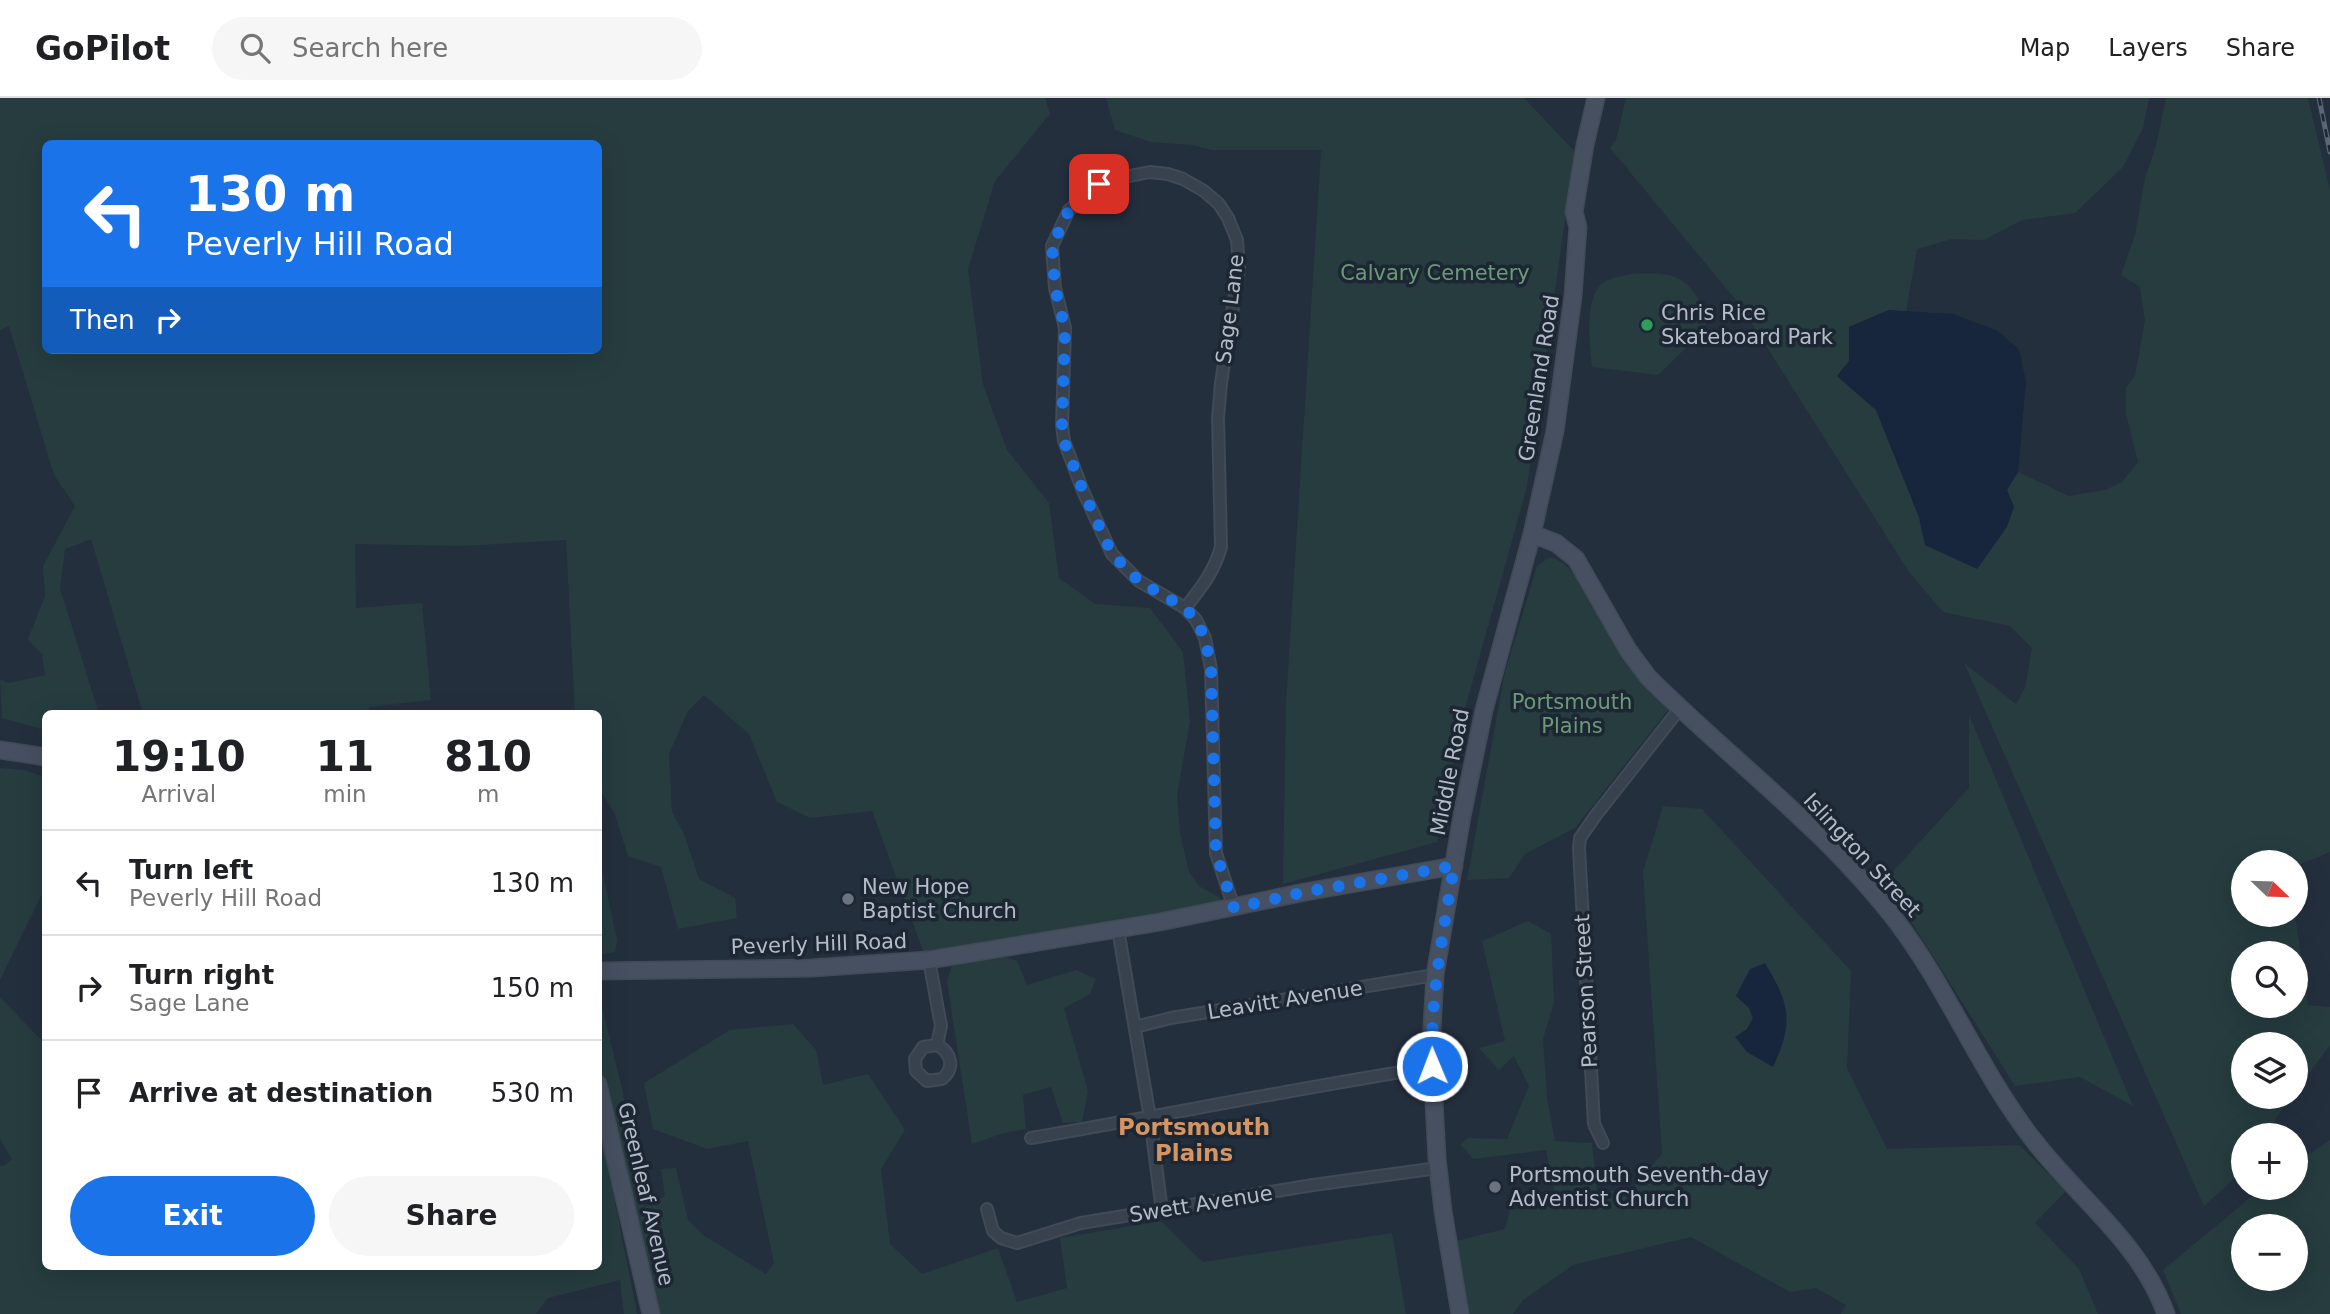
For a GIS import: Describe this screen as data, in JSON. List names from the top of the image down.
{
  "streets": {
    "street": [
      "Sage Lane",
      "Greenland Road",
      "Middle Road",
      "Islington Street",
      "Peverly Hill Road",
      "Pearson Street",
      "Leavitt Avenue",
      "Greenleaf Avenue",
      "Swett Avenue"
    ]
  },
  "crossings": [
    ["Sage Lane", "Peverly Hill Road"],
    ["Greenland Road", "Middle Road"],
    ["Greenland Road", "Islington Street"],
    ["Middle Road", "Islington Street"],
    ["Middle Road", "Peverly Hill Road"],
    ["Middle Road", "Leavitt Avenue"],
    ["Middle Road", "Swett Avenue"],
    ["Islington Street", "Pearson Street"]
  ],
  "districts": ["Portsmouth Plains"],
  "parks": ["Calvary Cemetery", "Portsmouth Plains"],
  "places": ["Chris Rice Skateboard Park", "New Hope Baptist Church", "Portsmouth Seventh-day Adventist Church"],
  "north": "bottom right",
  "page": {
    "header": "GoPilot",
    "search": "Search here",
    "nav": ["Map", "Layers", "Share"],
    "turn": ["130 m", "Peverly Hill Road"],
    "then": "Then",
    "eta": [
      "19:10",
      "Arrival",
      "11",
      "min",
      "810",
      "m"
    ],
    "list": [
      {
        "name": "Turn left",
        "note": "Peverly Hill Road",
        "value": "130 m"
      },
      {
        "name": "Turn right",
        "note": "Sage Lane",
        "value": "150 m"
      },
      {
        "name": "Arrive at destination",
        "value": "530 m"
      }
    ],
    "map_buttons": ["+", "−"],
    "buttons": ["Exit", "Share"]
  }
}
